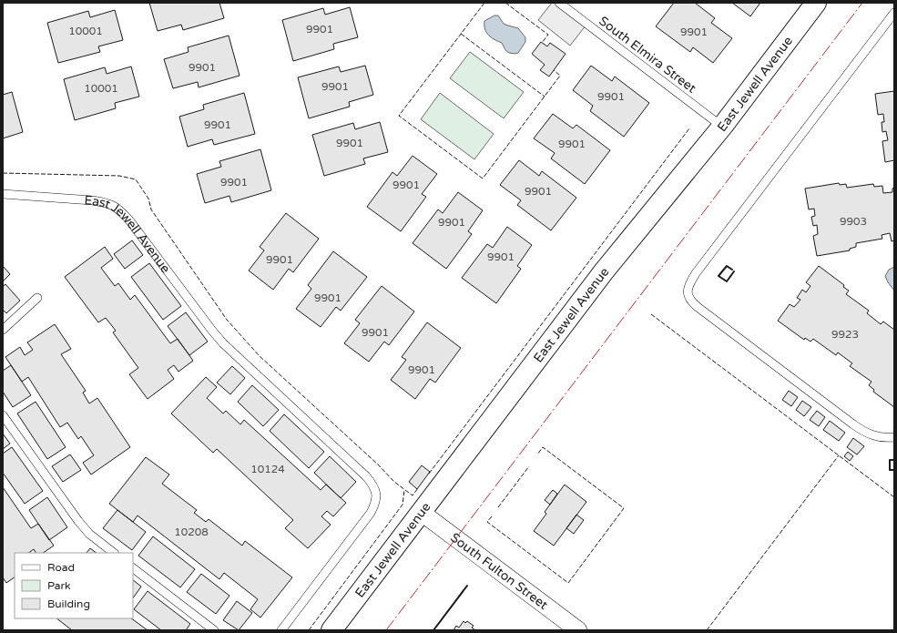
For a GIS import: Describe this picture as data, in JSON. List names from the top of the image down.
{
  "streets": {
    "street": ["East Jewell Avenue", "South Fulton Street"],
    "lane": ["South Elmira Street"]
  },
  "crossings": [
    ["South Elmira Street", "East Jewell Avenue"],
    ["East Jewell Avenue", "South Fulton Street"]
  ],
  "house_numbers": [
    "9901",
    "10001",
    "9901",
    "9901",
    "9901",
    "10001",
    "9901",
    "9901",
    "9901",
    "9901",
    "9901",
    "9901",
    "9901",
    "9903",
    "9901",
    "9901",
    "9901",
    "9901",
    "9901",
    "9923",
    "9901",
    "10124",
    "10208"
  ],
  "legend": ["Road", "Park", "Building"]
}
